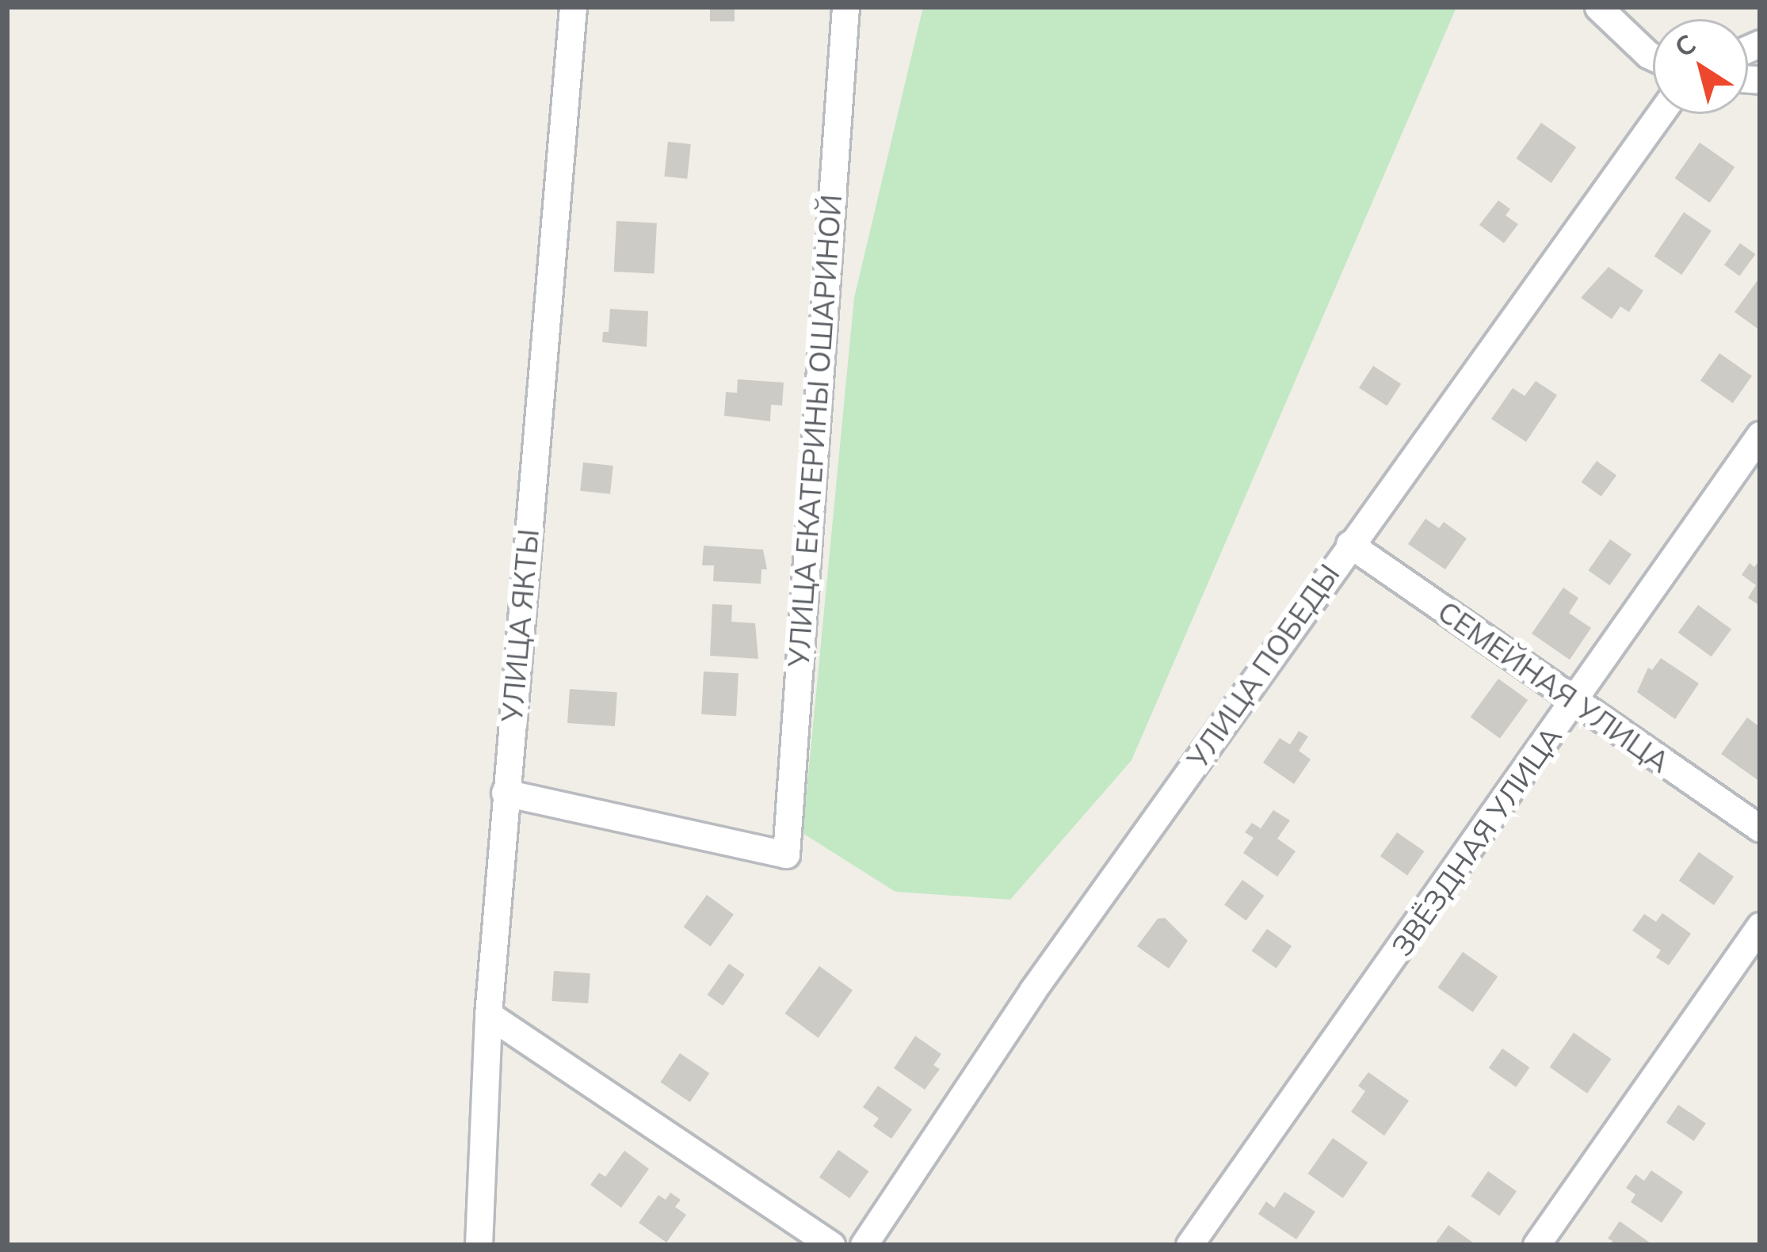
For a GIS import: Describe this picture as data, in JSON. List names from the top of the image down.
{
  "streets": {
    "street": [
      "УЛИЦА ЕКАТЕРИНЫ ОШАРИНОЙ",
      "УЛИЦА ЯКТЫ",
      "УЛИЦА ПОБЕДЫ",
      "СЕМЕЙНАЯ УЛИЦА",
      "ЗВЁЗДНАЯ УЛИЦА"
    ]
  },
  "crossings": [
    ["УЛИЦА ЕКАТЕРИНЫ ОШАРИНОЙ", "УЛИЦА ЯКТЫ"],
    ["УЛИЦА ПОБЕДЫ", "СЕМЕЙНАЯ УЛИЦА"],
    ["СЕМЕЙНАЯ УЛИЦА", "ЗВЁЗДНАЯ УЛИЦА"]
  ],
  "north": "top left"
}
